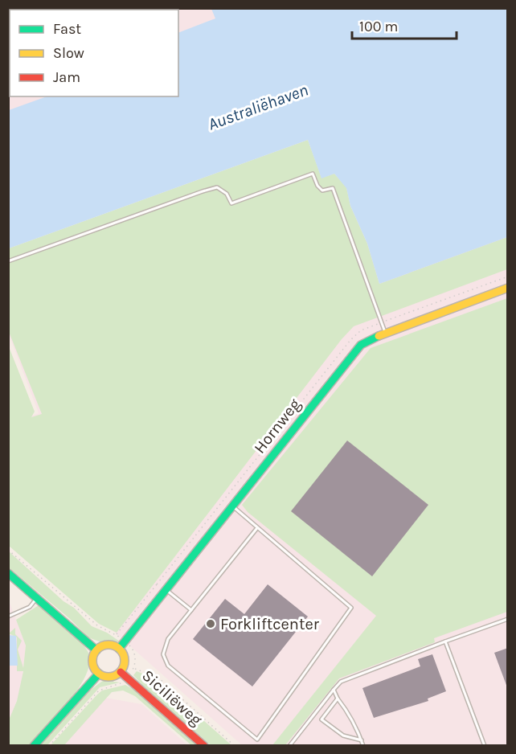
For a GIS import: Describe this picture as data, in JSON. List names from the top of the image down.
{
  "streets": {
    "street": ["Hornweg", "Siciliëweg"]
  },
  "crossings": [
    ["Hornweg", "Siciliëweg"]
  ],
  "water": ["Australiëhaven"],
  "places": ["Forkliftcenter"],
  "legend": ["Fast", "Slow", "Jam"],
  "scale_bar": "100 m"
}
